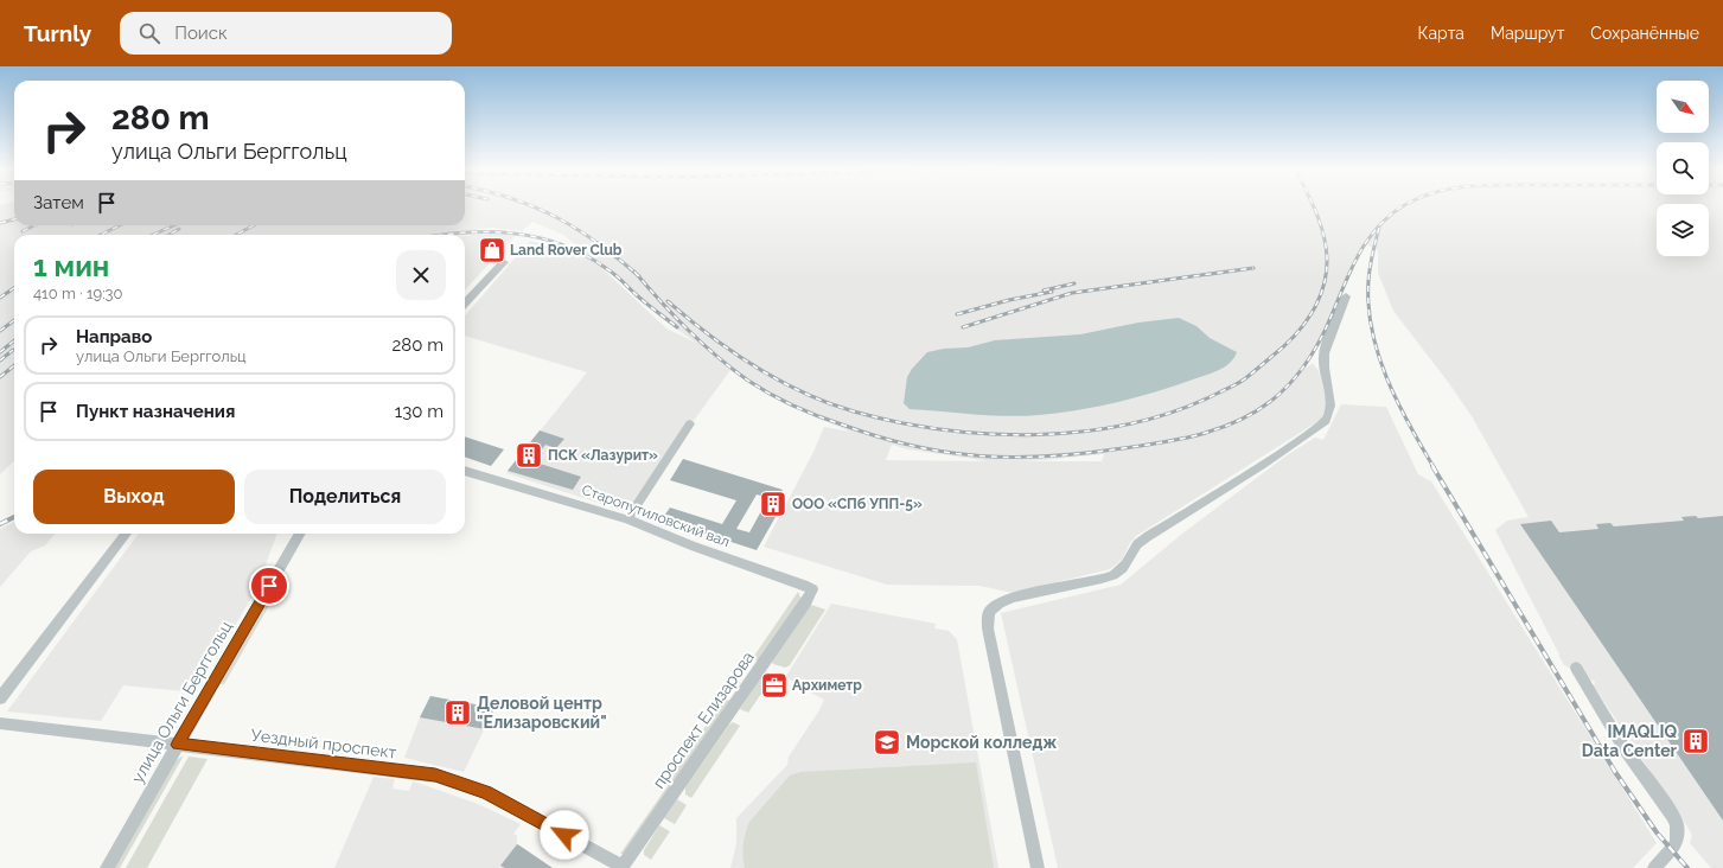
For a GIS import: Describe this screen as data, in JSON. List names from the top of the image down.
{
  "streets": {
    "street": [
      "Старопутиловский вал",
      "улица Ольги Берггольц",
      "проспект Елизарова",
      "Уездный проспект"
    ]
  },
  "crossings": [
    ["Старопутиловский вал", "проспект Елизарова"],
    ["улица Ольги Берггольц", "Уездный проспект"],
    ["проспект Елизарова", "Уездный проспект"]
  ],
  "places": {
    "shop": ["Land Rover Club"],
    "building": [
      "ПСК «Лазурит»",
      "ООО «СПб УПП-5»",
      "Деловой центр \"Елизаровский\"",
      "IMAQLIQ Data Center"
    ],
    "office": ["Архиметр"],
    "school or university": ["Морской колледж"]
  },
  "north": "bottom right",
  "page": {
    "header": "Turnly",
    "search": "Поиск",
    "nav": ["Карта", "Маршрут", "Сохранённые"],
    "turn": ["280 m", "улица Ольги Берггольц"],
    "then": "Затем",
    "heading": ["1 мин", "410 m · 19:30"],
    "list": [
      {
        "name": "Направо",
        "note": "улица Ольги Берггольц",
        "value": "280 m"
      },
      {
        "name": "Пункт назначения",
        "value": "130 m"
      }
    ],
    "buttons": ["Выход", "Поделиться"]
  }
}
